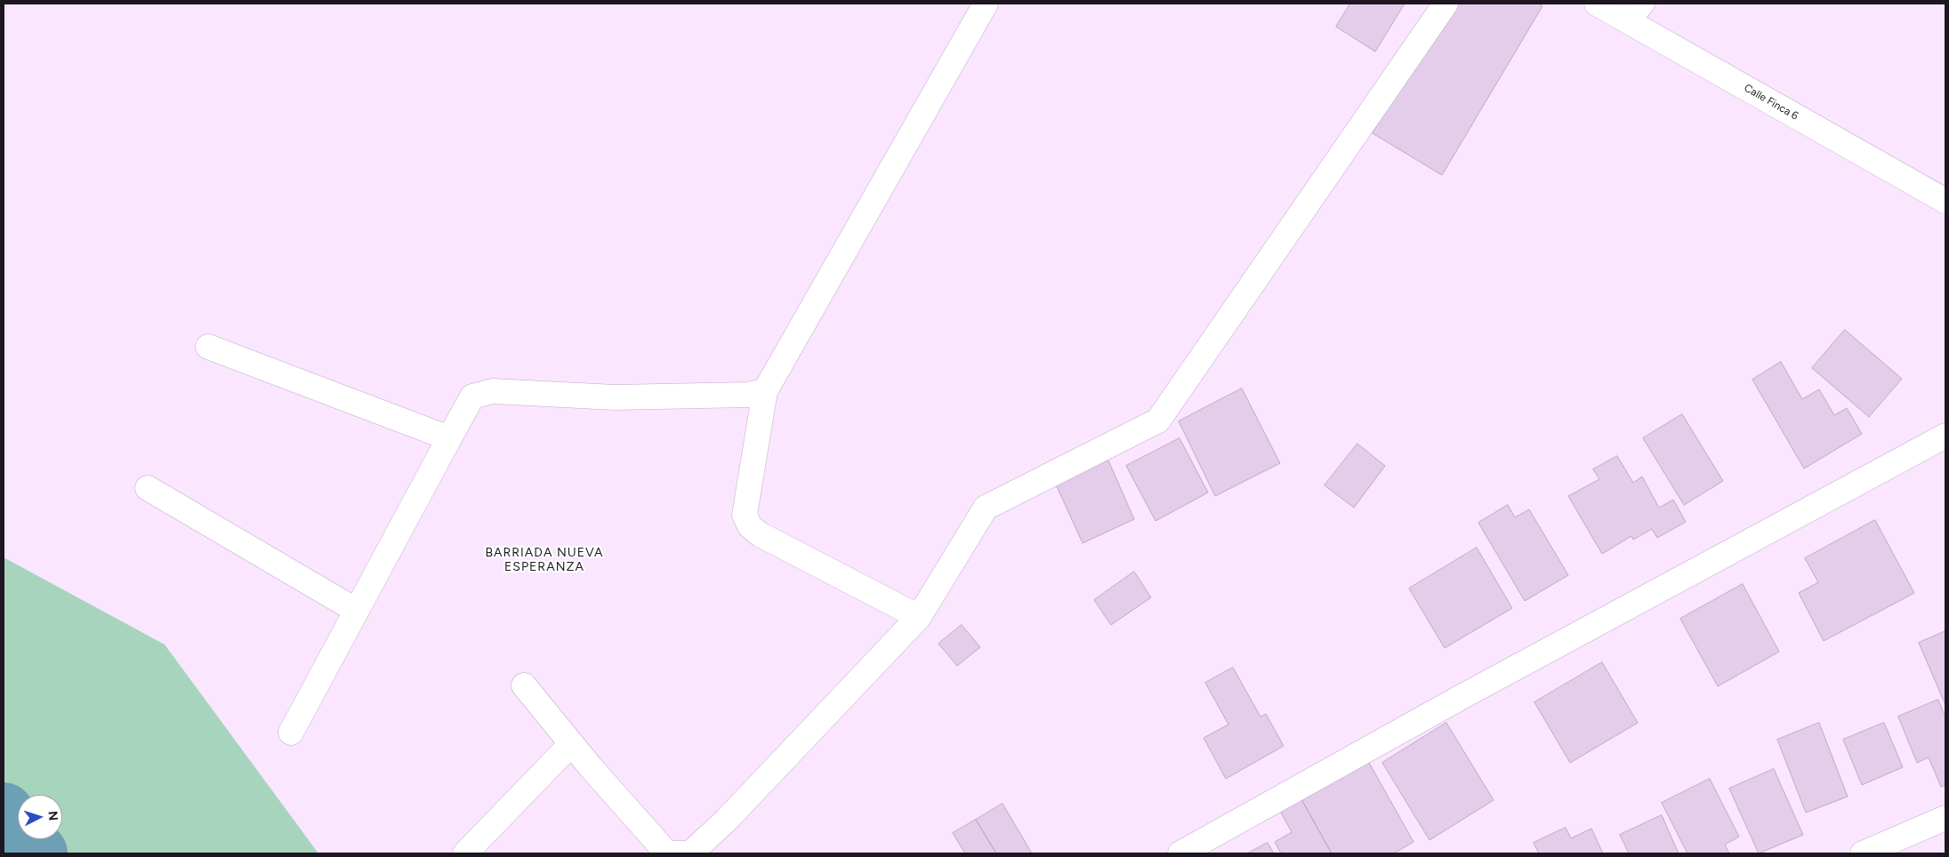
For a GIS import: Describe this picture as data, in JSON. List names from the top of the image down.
{
  "streets": {
    "street": ["Calle Finca 6"]
  },
  "districts": ["BARRIADA NUEVA ESPERANZA"],
  "north": "right"
}
